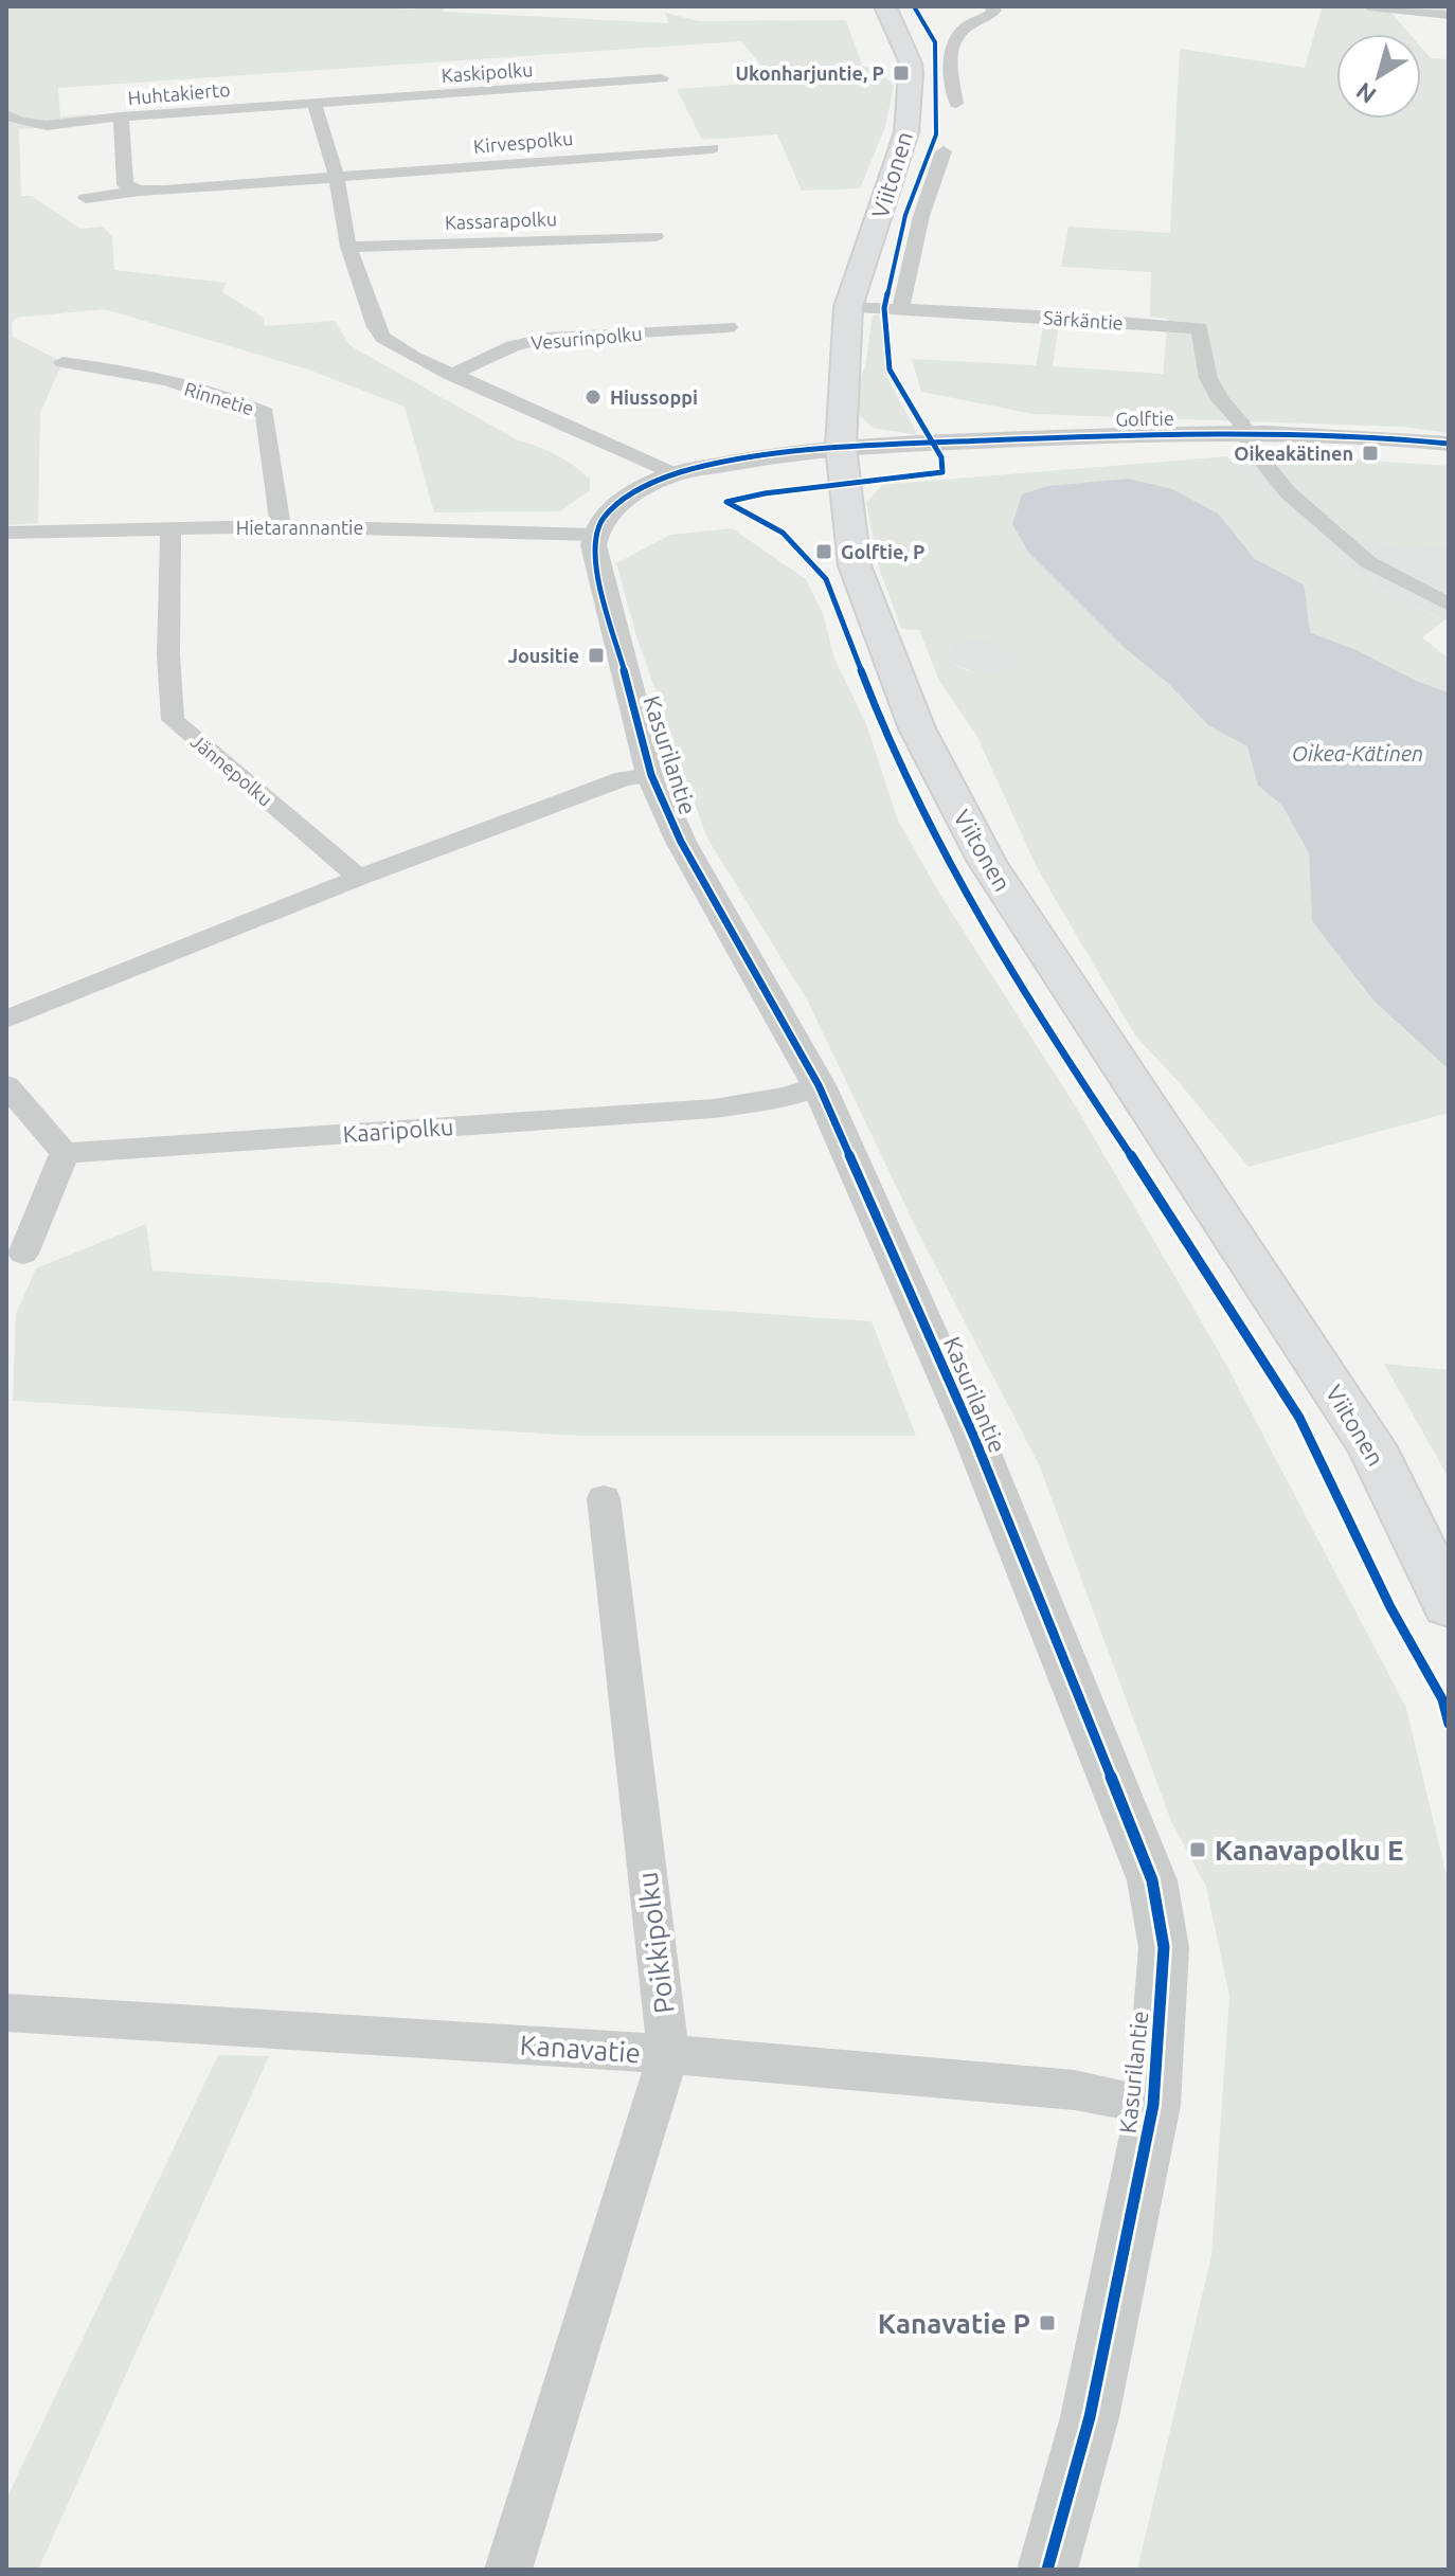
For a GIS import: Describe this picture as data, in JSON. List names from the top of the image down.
{
  "streets": {
    "main road": ["Viitonen"],
    "street": [
      "Kaskipolku",
      "Huhtakierto",
      "Kirvespolku",
      "Kassarapolku",
      "Särkäntie",
      "Vesurinpolku",
      "Rinnetie",
      "Golftie",
      "Hietarannantie",
      "Kasurilantie",
      "Jännepolku",
      "Kaaripolku",
      "Poikkipolku",
      "Kanavatie"
    ]
  },
  "crossings": [
    ["Kaskipolku", "Huhtakierto"],
    ["Viitonen", "Särkäntie"],
    ["Viitonen", "Golftie"],
    ["Särkäntie", "Golftie"],
    ["Rinnetie", "Hietarannantie"],
    ["Hietarannantie", "Kasurilantie"],
    ["Hietarannantie", "Jännepolku"],
    ["Kasurilantie", "Kaaripolku"],
    ["Kasurilantie", "Kanavatie"],
    ["Poikkipolku", "Kanavatie"]
  ],
  "water": ["Oikea-Kätinen"],
  "places": {
    "transit": [
      "Ukonharjuntie, P",
      "Oikeakätinen",
      "Golftie, P",
      "Jousitie",
      "Kanavapolku E",
      "Kanavatie P"
    ],
    "other": ["Hiussoppi"]
  },
  "north": "bottom left"
}
